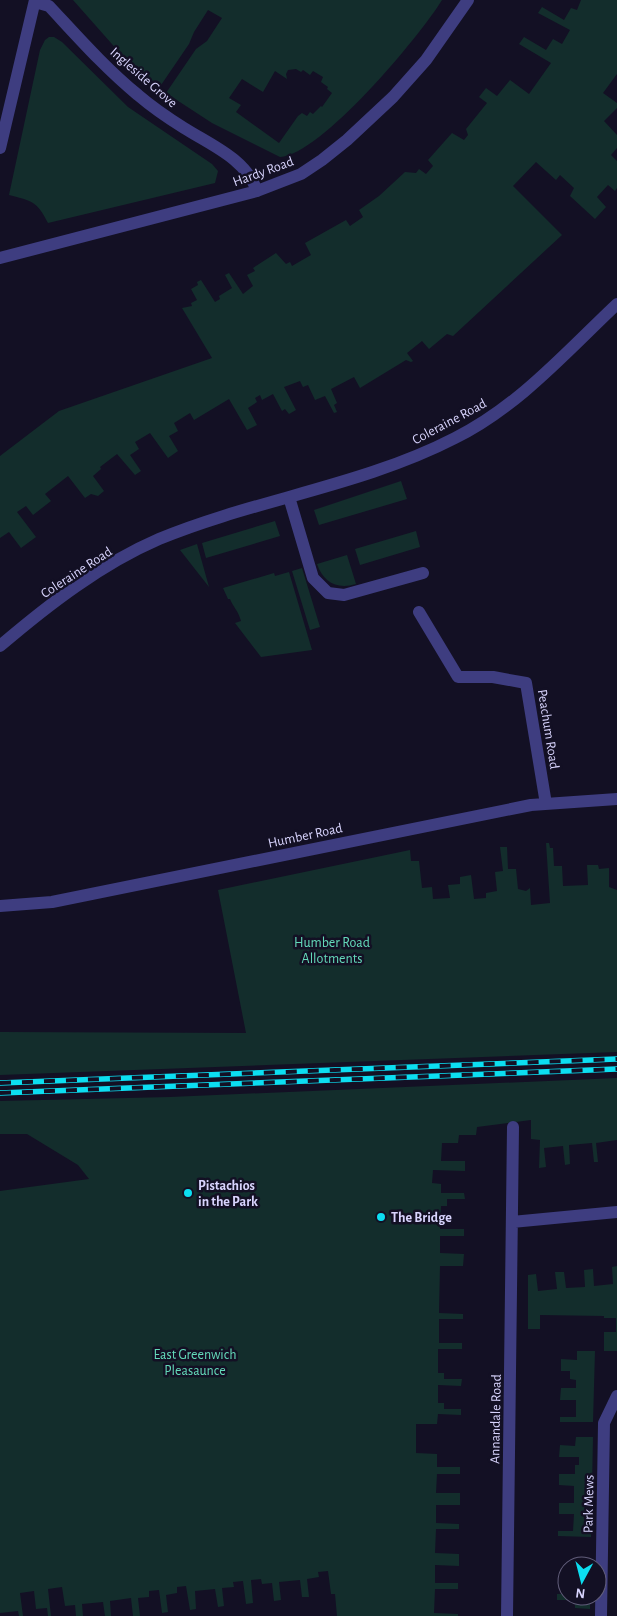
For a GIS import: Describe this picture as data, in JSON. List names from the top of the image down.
{
  "streets": {
    "street": [
      "Ingleside Grove",
      "Hardy Road",
      "Coleraine Road",
      "Peachum Road",
      "Humber Road",
      "Annandale Road",
      "Park Mews"
    ]
  },
  "crossings": [
    ["Ingleside Grove", "Hardy Road"],
    ["Peachum Road", "Humber Road"]
  ],
  "parks": ["Humber Road Allotments", "East Greenwich Pleasaunce"],
  "places": ["Pistachios in the Park", "The Bridge"],
  "north": "bottom"
}
